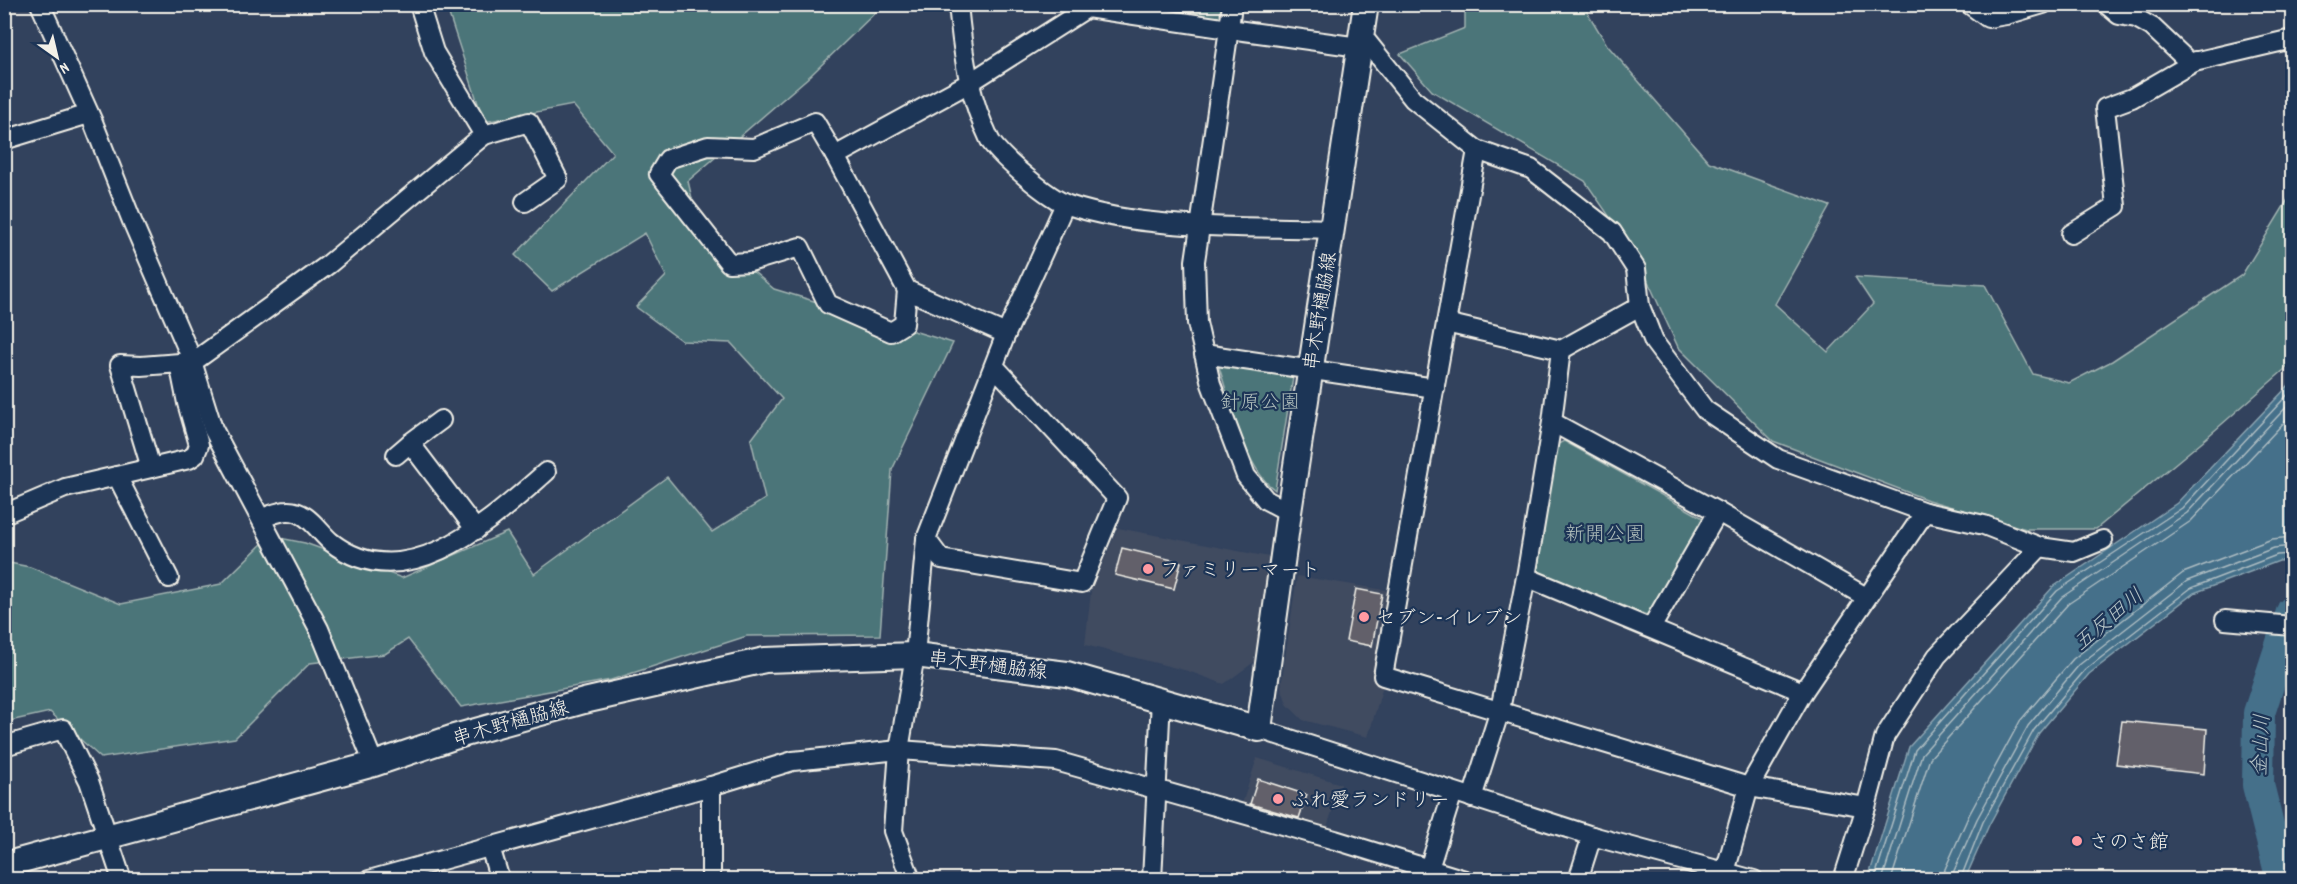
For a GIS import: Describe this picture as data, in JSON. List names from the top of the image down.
{
  "streets": {
    "main road": ["串木野樋脇線"]
  },
  "water": ["五反田川", "金山川"],
  "parks": ["針原公園", "新開公園"],
  "places": [
    "ファミリーマート",
    "セブン-イレブン",
    "ふれ愛ランドリー",
    "さのさ館"
  ],
  "north": "bottom right"
}
